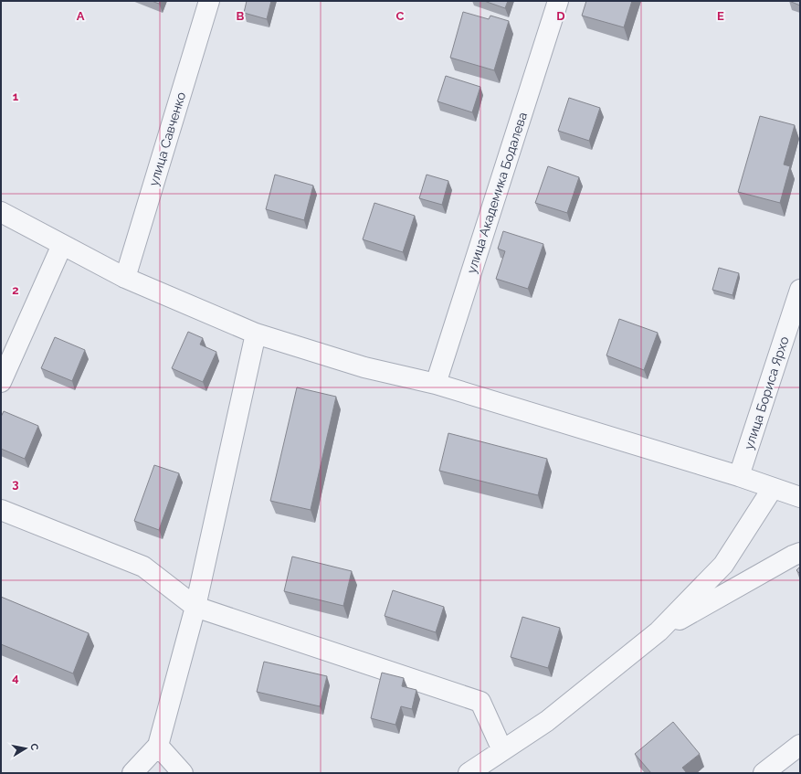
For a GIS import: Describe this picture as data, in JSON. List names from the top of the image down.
{
  "streets": {
    "street": ["улица Савченко", "улица Академика Бодалева", "улица Бориса Ярхо"]
  },
  "north": "right",
  "grid": {
    "columns": [
      "A",
      "B",
      "C",
      "D",
      "E"
    ],
    "rows": [
      "1",
      "2",
      "3",
      "4"
    ]
  }
}
